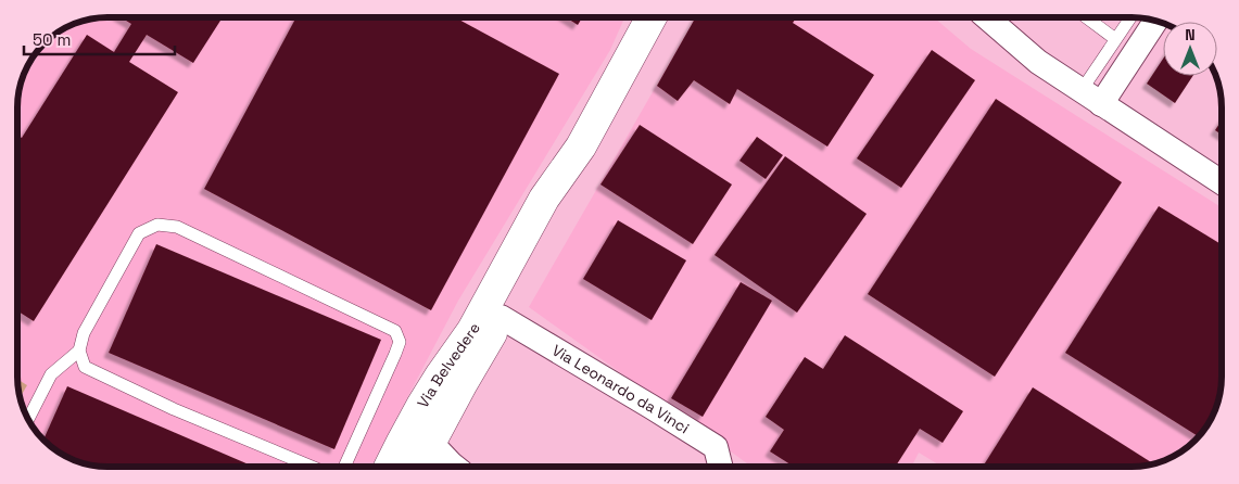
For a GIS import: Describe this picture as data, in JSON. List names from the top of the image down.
{
  "streets": {
    "street": ["Via Belvedere", "Via Leonardo da Vinci"]
  },
  "crossings": [
    ["Via Belvedere", "Via Leonardo da Vinci"]
  ],
  "scale_bar": "50 m",
  "north": "top"
}
